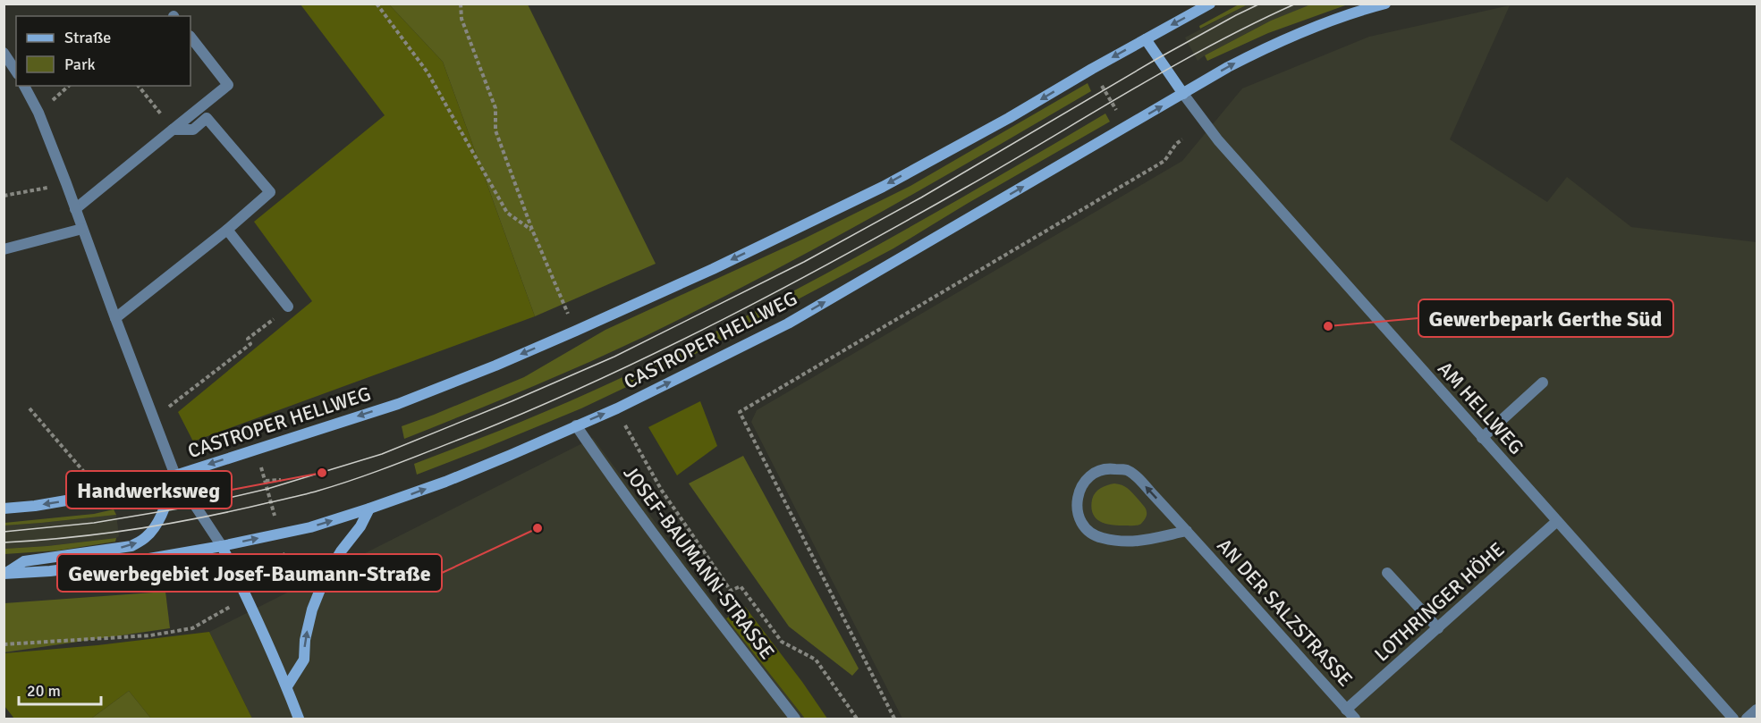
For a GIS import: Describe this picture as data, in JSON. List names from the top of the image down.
{
  "streets": {
    "main road": ["CASTROPER HELLWEG"],
    "street": [
      "AM HELLWEG",
      "JOSEF-BAUMANN-STRASSE",
      "LOTHRINGER HÖHE",
      "AN DER SALZSTRASSE"
    ]
  },
  "crossings": [
    ["CASTROPER HELLWEG", "AM HELLWEG"],
    ["CASTROPER HELLWEG", "JOSEF-BAUMANN-STRASSE"],
    ["AM HELLWEG", "LOTHRINGER HÖHE"],
    ["LOTHRINGER HÖHE", "AN DER SALZSTRASSE"]
  ],
  "places": ["Gewerbepark Gerthe Süd", "Handwerksweg", "Gewerbegebiet Josef-Baumann-Straße"],
  "legend": ["Straße", "Park"],
  "scale_bar": "20 m"
}
